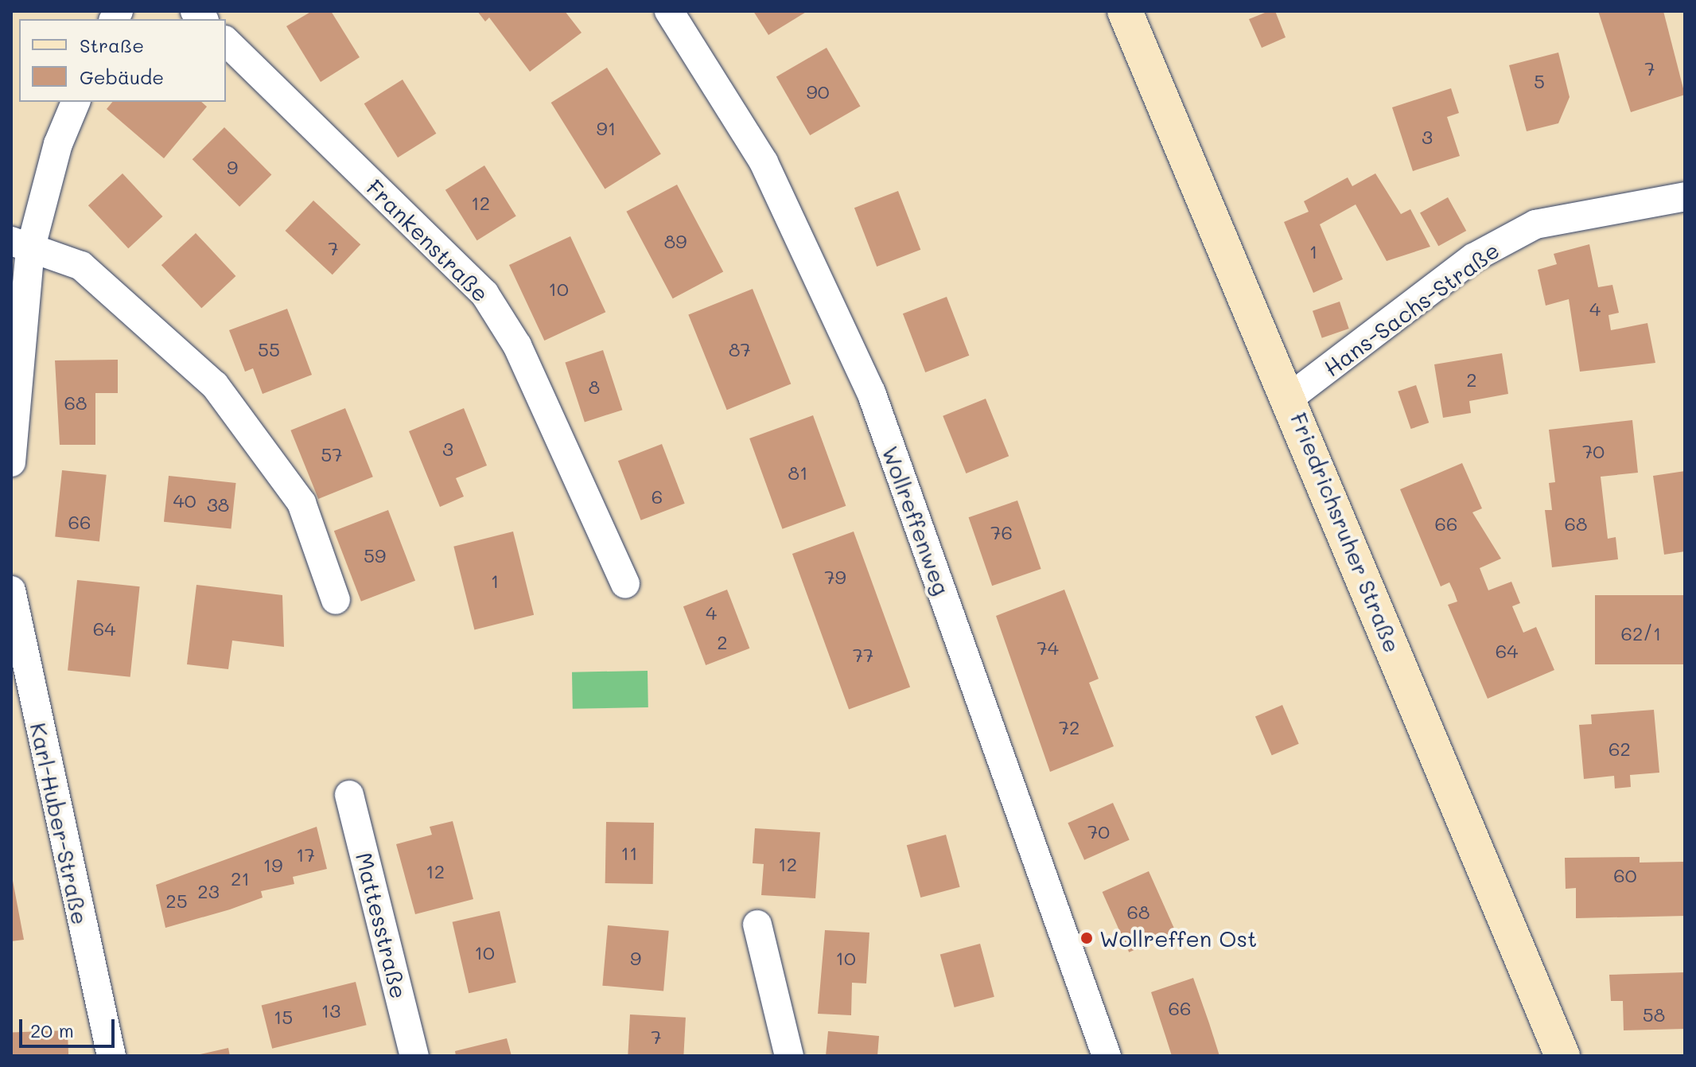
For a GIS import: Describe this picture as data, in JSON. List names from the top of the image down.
{
  "streets": {
    "main road": ["Friedrichsruher Straße"],
    "street": [
      "Frankenstraße",
      "Hans-Sachs-Straße",
      "Wollreffenweg",
      "Karl-Huber-Straße",
      "Mattesstraße"
    ]
  },
  "crossings": [
    ["Hans-Sachs-Straße", "Friedrichsruher Straße"]
  ],
  "places": ["Wollreffen Ost"],
  "house_numbers": [
    "7",
    "5",
    "90",
    "91",
    "3",
    "9",
    "12",
    "89",
    "7",
    "1",
    "10",
    "4",
    "55",
    "87",
    "2",
    "8",
    "68",
    "3",
    "70",
    "57",
    "81",
    "6",
    "40",
    "38",
    "66",
    "66",
    "68",
    "76",
    "59",
    "79",
    "1",
    "4",
    "64",
    "62/1",
    "2",
    "74",
    "64",
    "77",
    "72",
    "62",
    "70",
    "11",
    "17",
    "12",
    "19",
    "12",
    "60",
    "21",
    "23",
    "25",
    "68",
    "10",
    "9",
    "10",
    "66",
    "13",
    "58",
    "15",
    "7"
  ],
  "legend": ["Straße", "Gebäude"],
  "scale_bar": "20 m"
}
